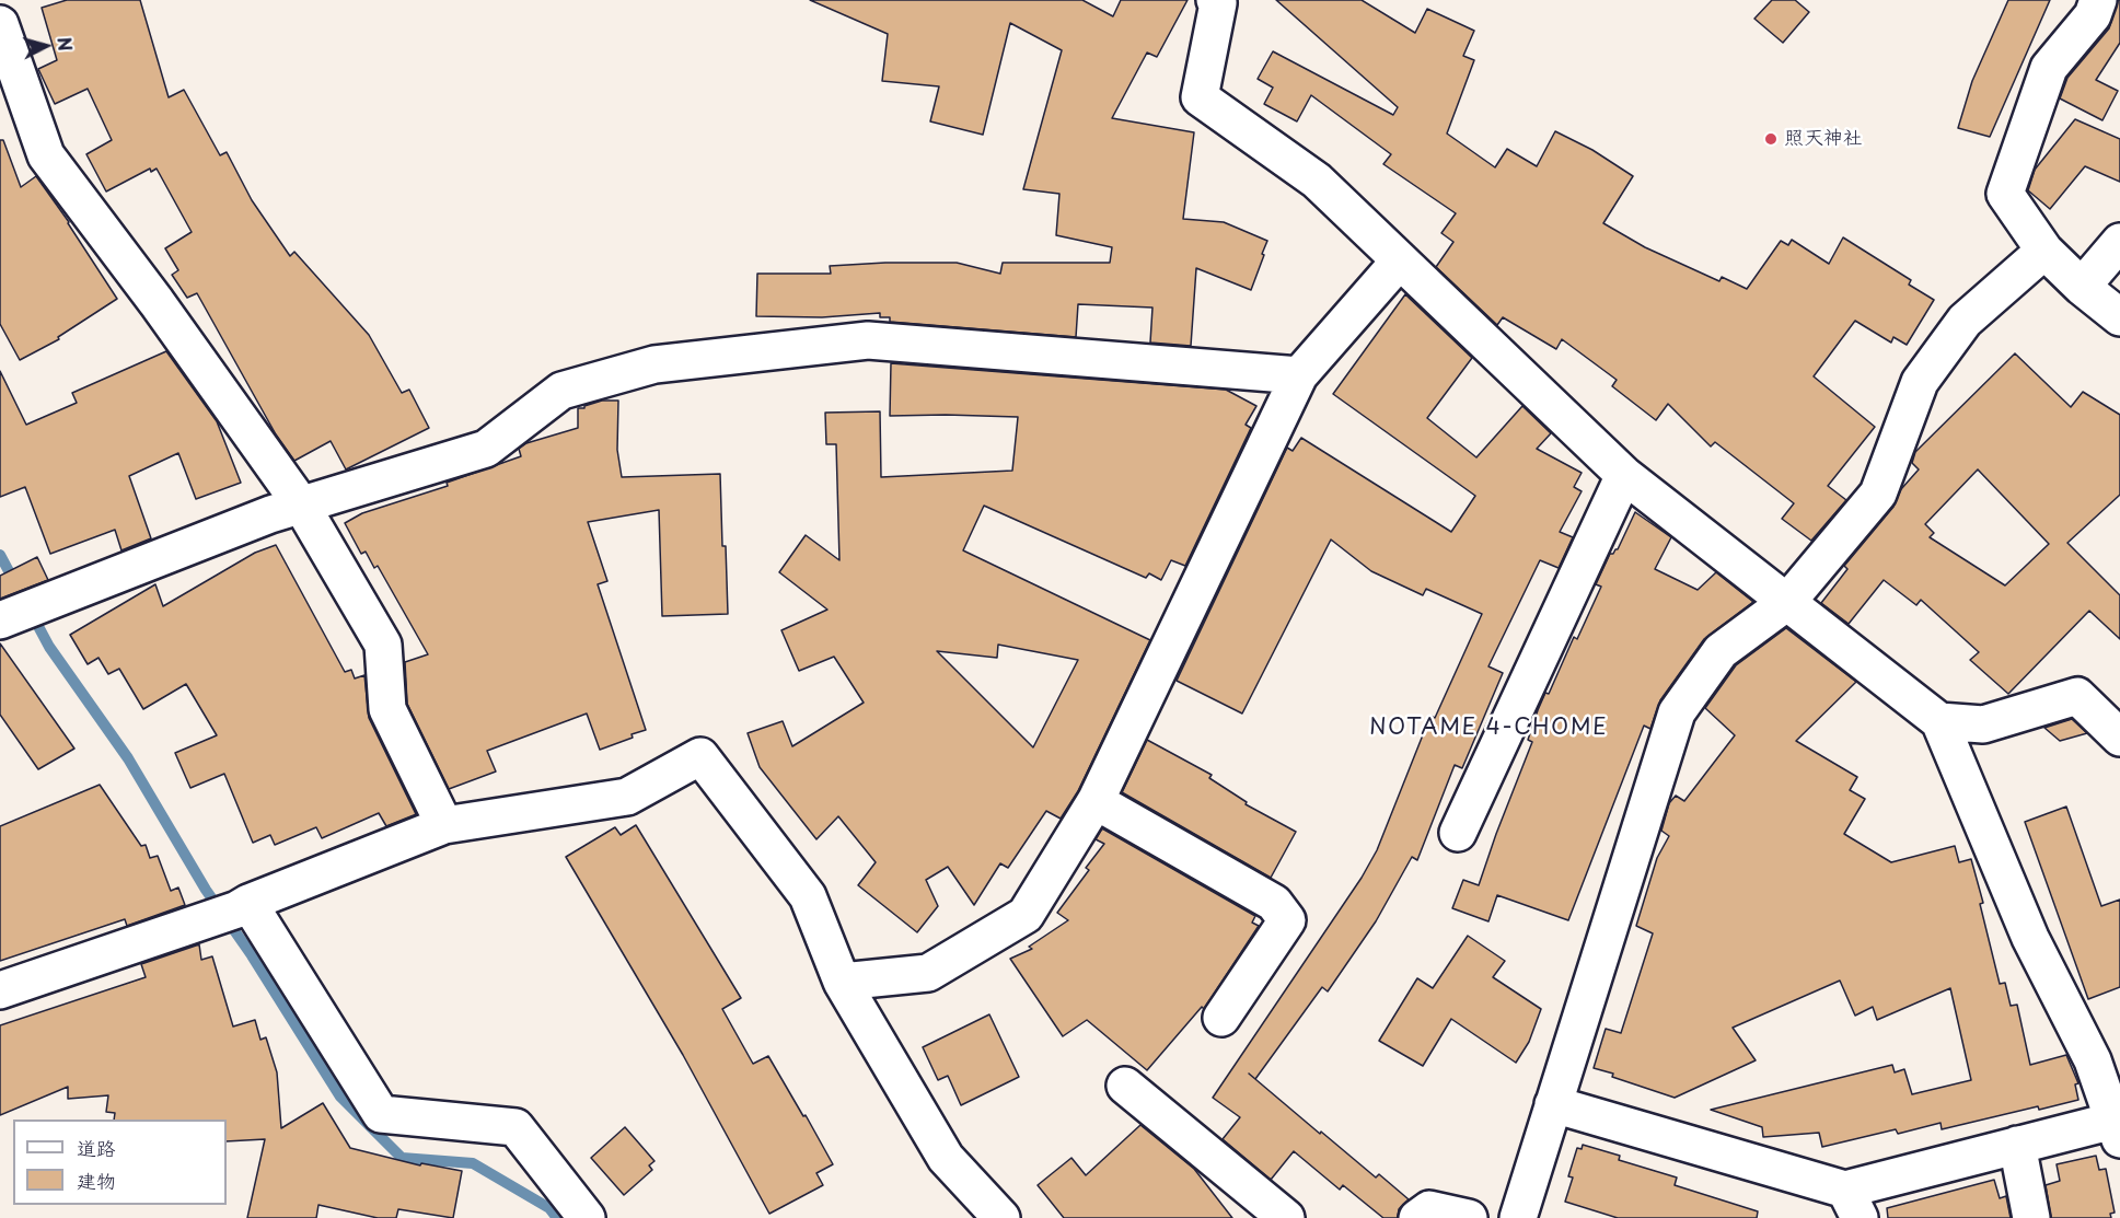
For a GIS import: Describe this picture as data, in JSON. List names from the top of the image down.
{
  "districts": ["NOTAME 4-CHOME"],
  "places": ["照天神社"],
  "legend": ["道路", "建物"],
  "north": "right"
}
